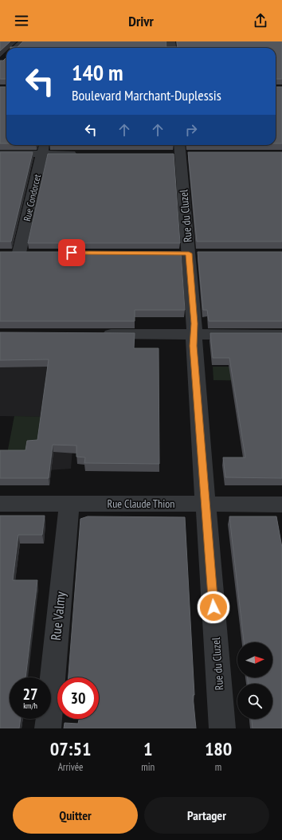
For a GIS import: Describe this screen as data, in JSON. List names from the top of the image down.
{
  "streets": {
    "street": [
      "Rue Condorcet",
      "Rue du Cluzel",
      "Rue Claude Thion",
      "Rue Valmy"
    ]
  },
  "crossings": [
    ["Rue du Cluzel", "Rue Claude Thion"],
    ["Rue Claude Thion", "Rue Valmy"]
  ],
  "north": "right",
  "page": {
    "header": "Drivr",
    "turn": ["140 m", "Boulevard Marchant-Duplessis"],
    "speed": "27 km/h",
    "limit": "30",
    "eta": [
      "07:51",
      "Arrivée",
      "1",
      "min",
      "180",
      "m"
    ],
    "buttons": ["Quitter", "Partager"]
  }
}
